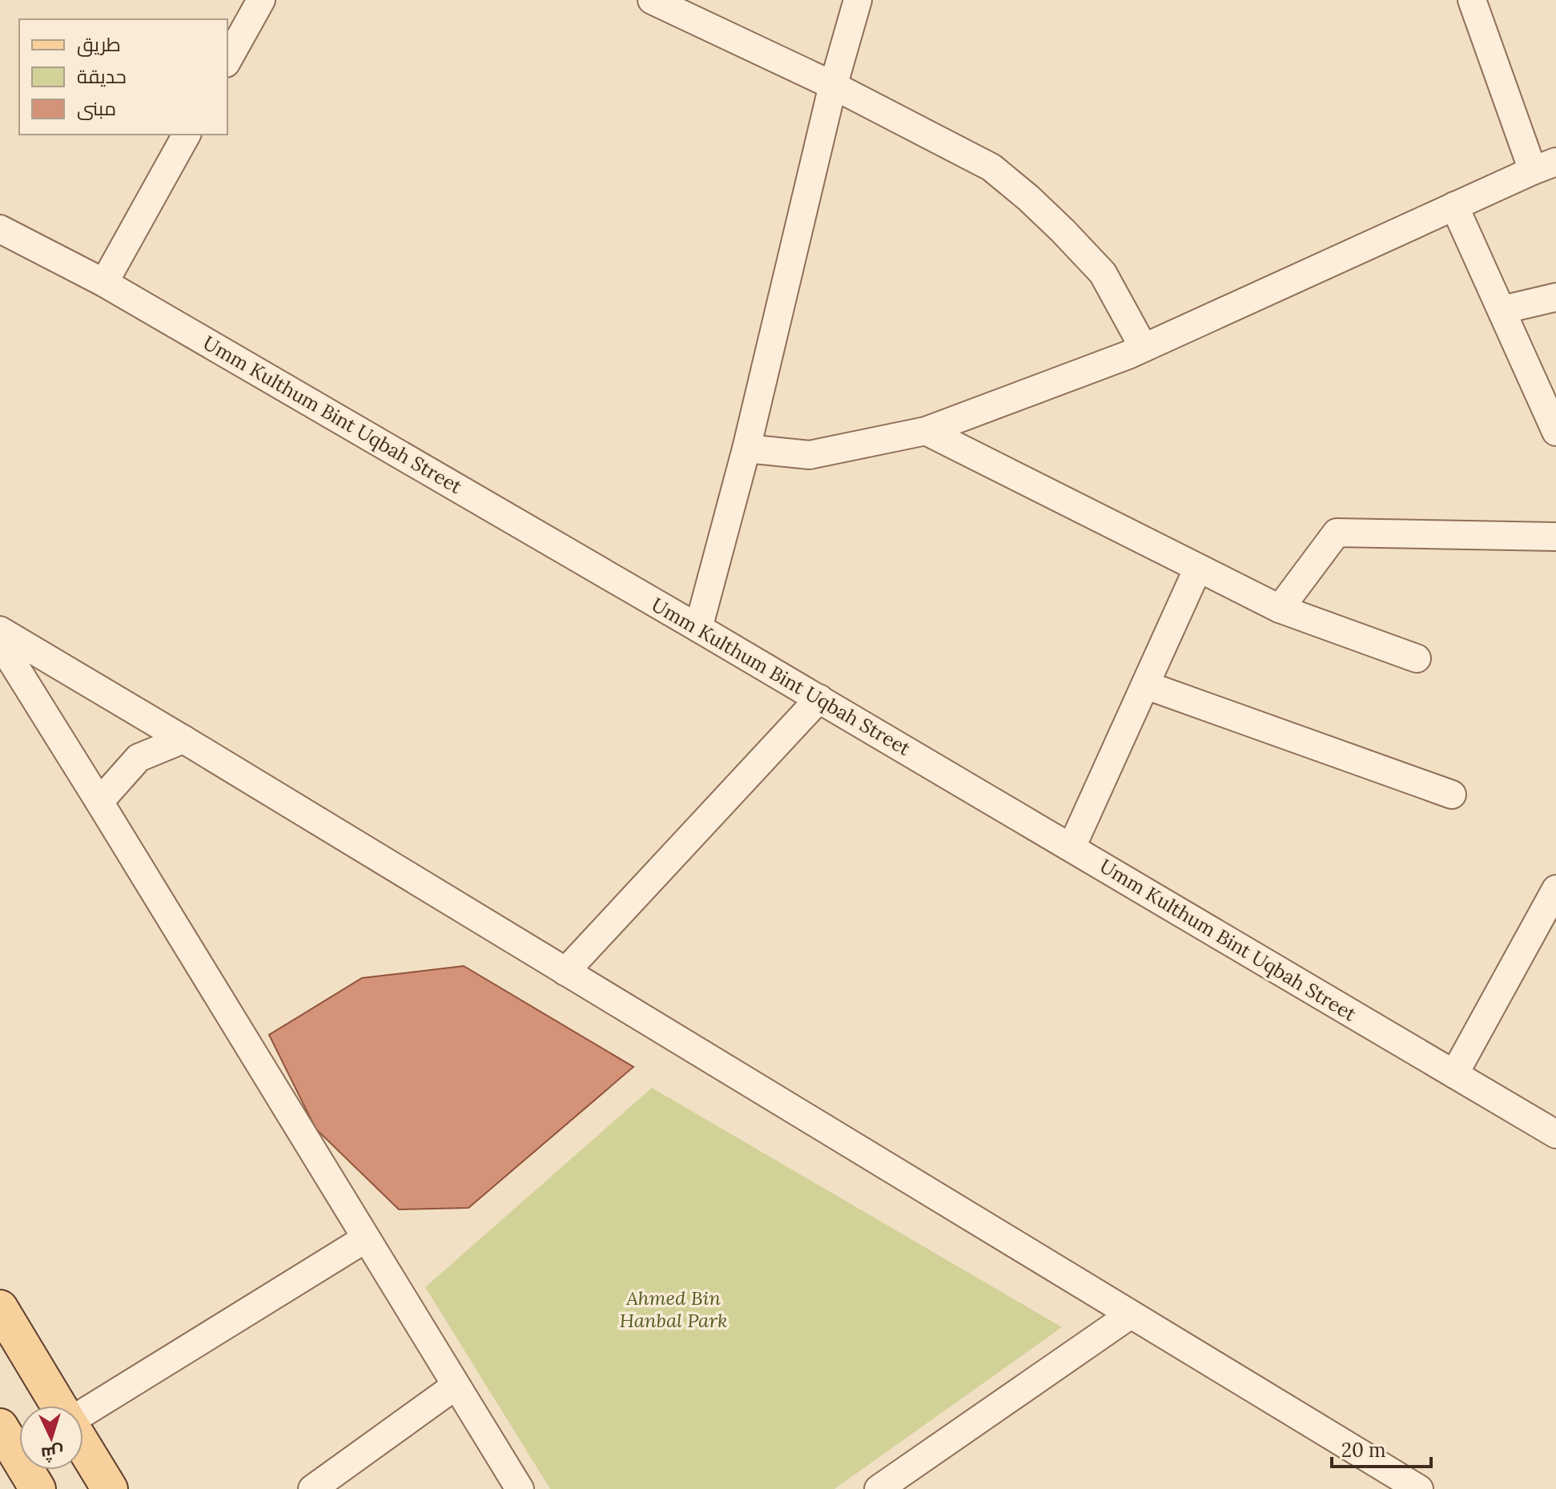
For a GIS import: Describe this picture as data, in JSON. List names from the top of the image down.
{
  "streets": {
    "street": ["Umm Kulthum Bint Uqbah Street"]
  },
  "parks": ["Ahmed Bin Hanbal Park"],
  "legend": ["طريق", "حديقة", "مبنى"],
  "scale_bar": "20 m",
  "north": "bottom"
}
